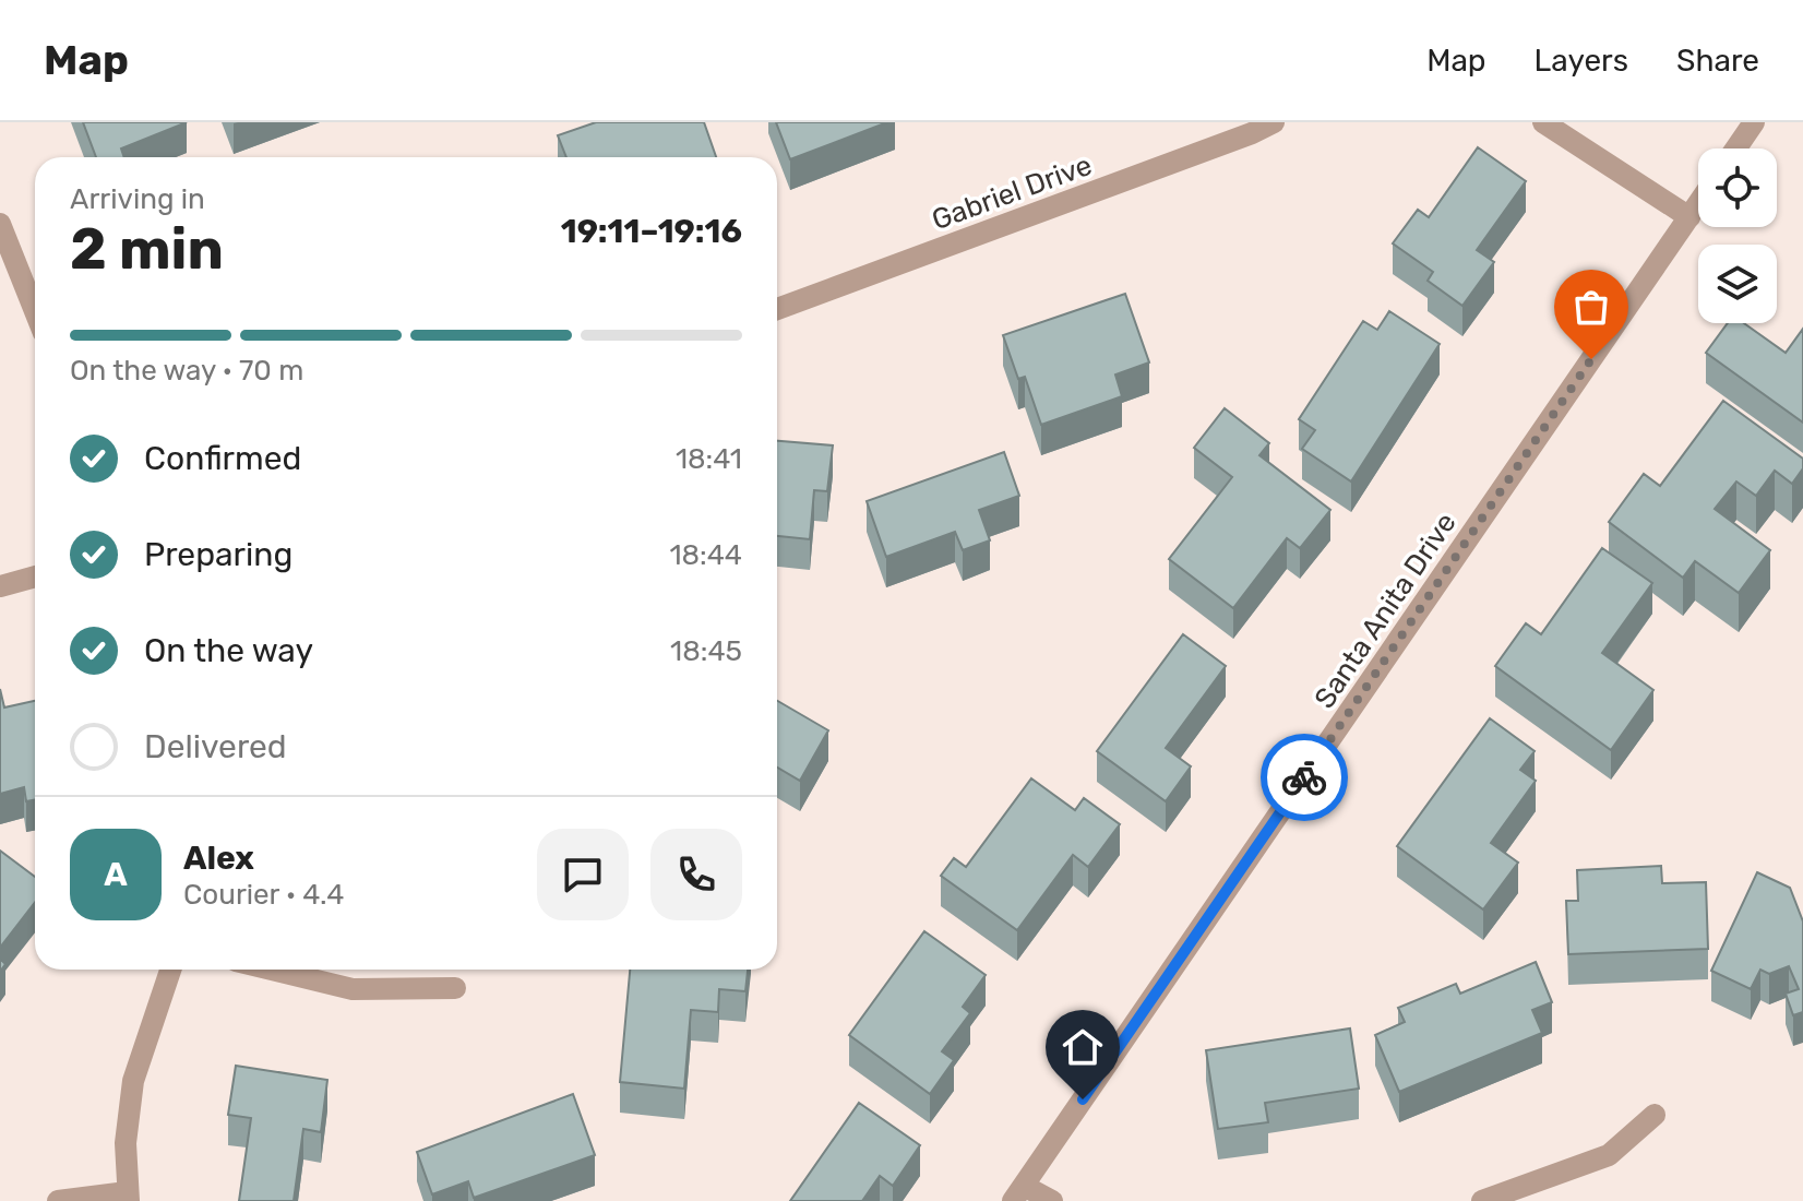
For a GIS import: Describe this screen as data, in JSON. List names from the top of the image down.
{
  "streets": {
    "street": ["Gabriel Drive", "Santa Anita Drive"]
  },
  "page": {
    "header": "Map",
    "nav": ["Map", "Layers", "Share"],
    "heading": ["2 min", "Arriving in", "19:11–19:16"],
    "panel": ["Alex", "Courier · 4.4"],
    "bar": "On the way · 70 m",
    "list": [
      ["Confirmed", "18:41"],
      ["Preparing", "18:44"],
      ["On the way", "18:45"],
      "Delivered"
    ],
    "round": "A"
  }
}
